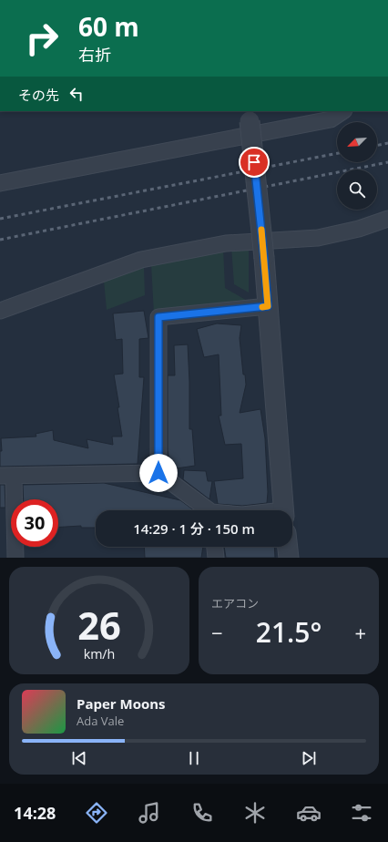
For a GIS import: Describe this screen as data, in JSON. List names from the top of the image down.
{
  "north": "bottom left",
  "page": {
    "turn": ["60 m", "右折"],
    "then": "その先",
    "limit": "30",
    "trip": "14:29 · 1 分 · 150 m",
    "tile": "エアコン",
    "heat": ["−", "21.5°", "+"],
    "song": ["Paper Moons", "Ada Vale"],
    "tabs": "14:28",
    "gauge": ["26", "km/h"]
  }
}
